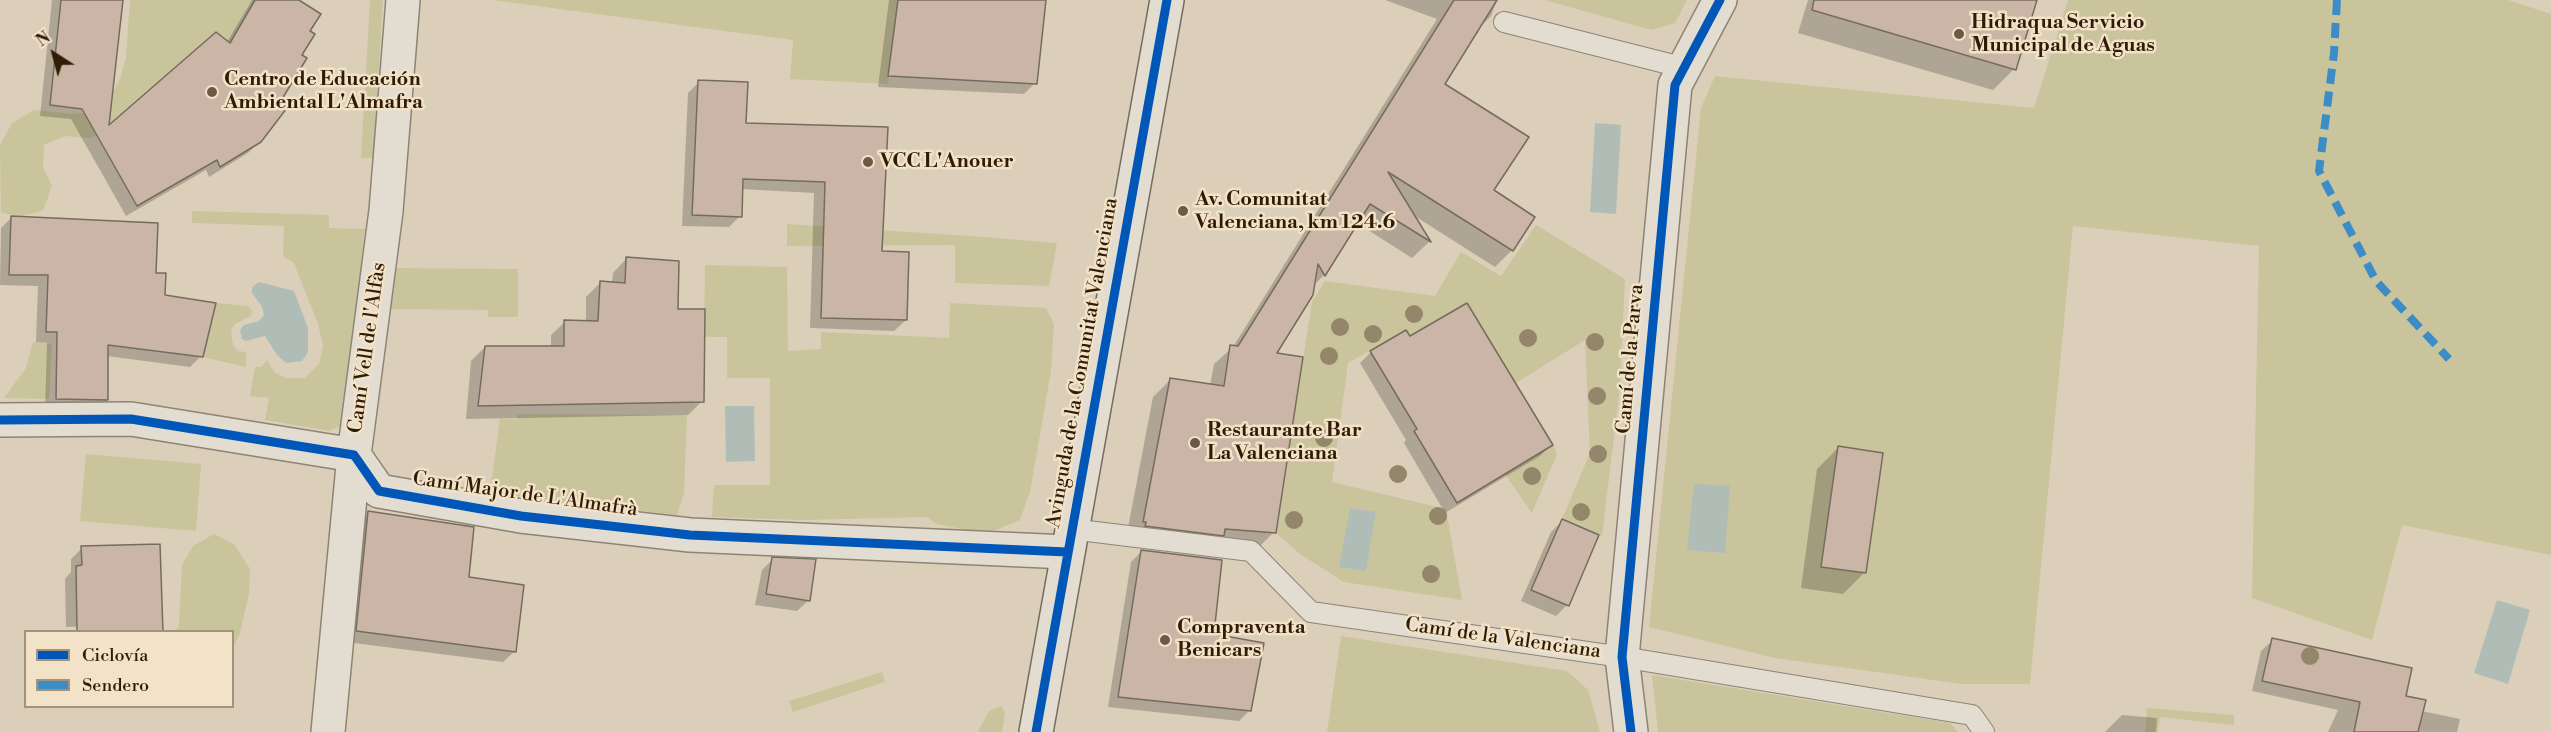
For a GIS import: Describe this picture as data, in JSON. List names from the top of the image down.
{
  "streets": {
    "street": [
      "Camí Vell de l'Alfàs",
      "Camí de la Parva",
      "Avinguda de la Comunitat Valenciana",
      "Camí Major de L'Almafrà"
    ],
    "lane": ["Camí de la Valenciana"]
  },
  "crossings": [
    ["Camí Vell de l'Alfàs", "Camí Major de L'Almafrà"],
    ["Camí de la Parva", "Camí de la Valenciana"],
    ["Avinguda de la Comunitat Valenciana", "Camí Major de L'Almafrà"],
    ["Avinguda de la Comunitat Valenciana", "Camí de la Valenciana"],
    ["Camí Major de L'Almafrà", "Camí de la Valenciana"]
  ],
  "places": [
    "Hidraqua Servicio Municipal de Aguas",
    "Centro de Educación Ambiental L'Almafra",
    "VCC L'Anouer",
    "Av. Comunitat Valenciana, km 124.6",
    "Restaurante Bar La Valenciana",
    "Compraventa Benicars"
  ],
  "legend": ["Ciclovía", "Sendero"],
  "north": "top left"
}
